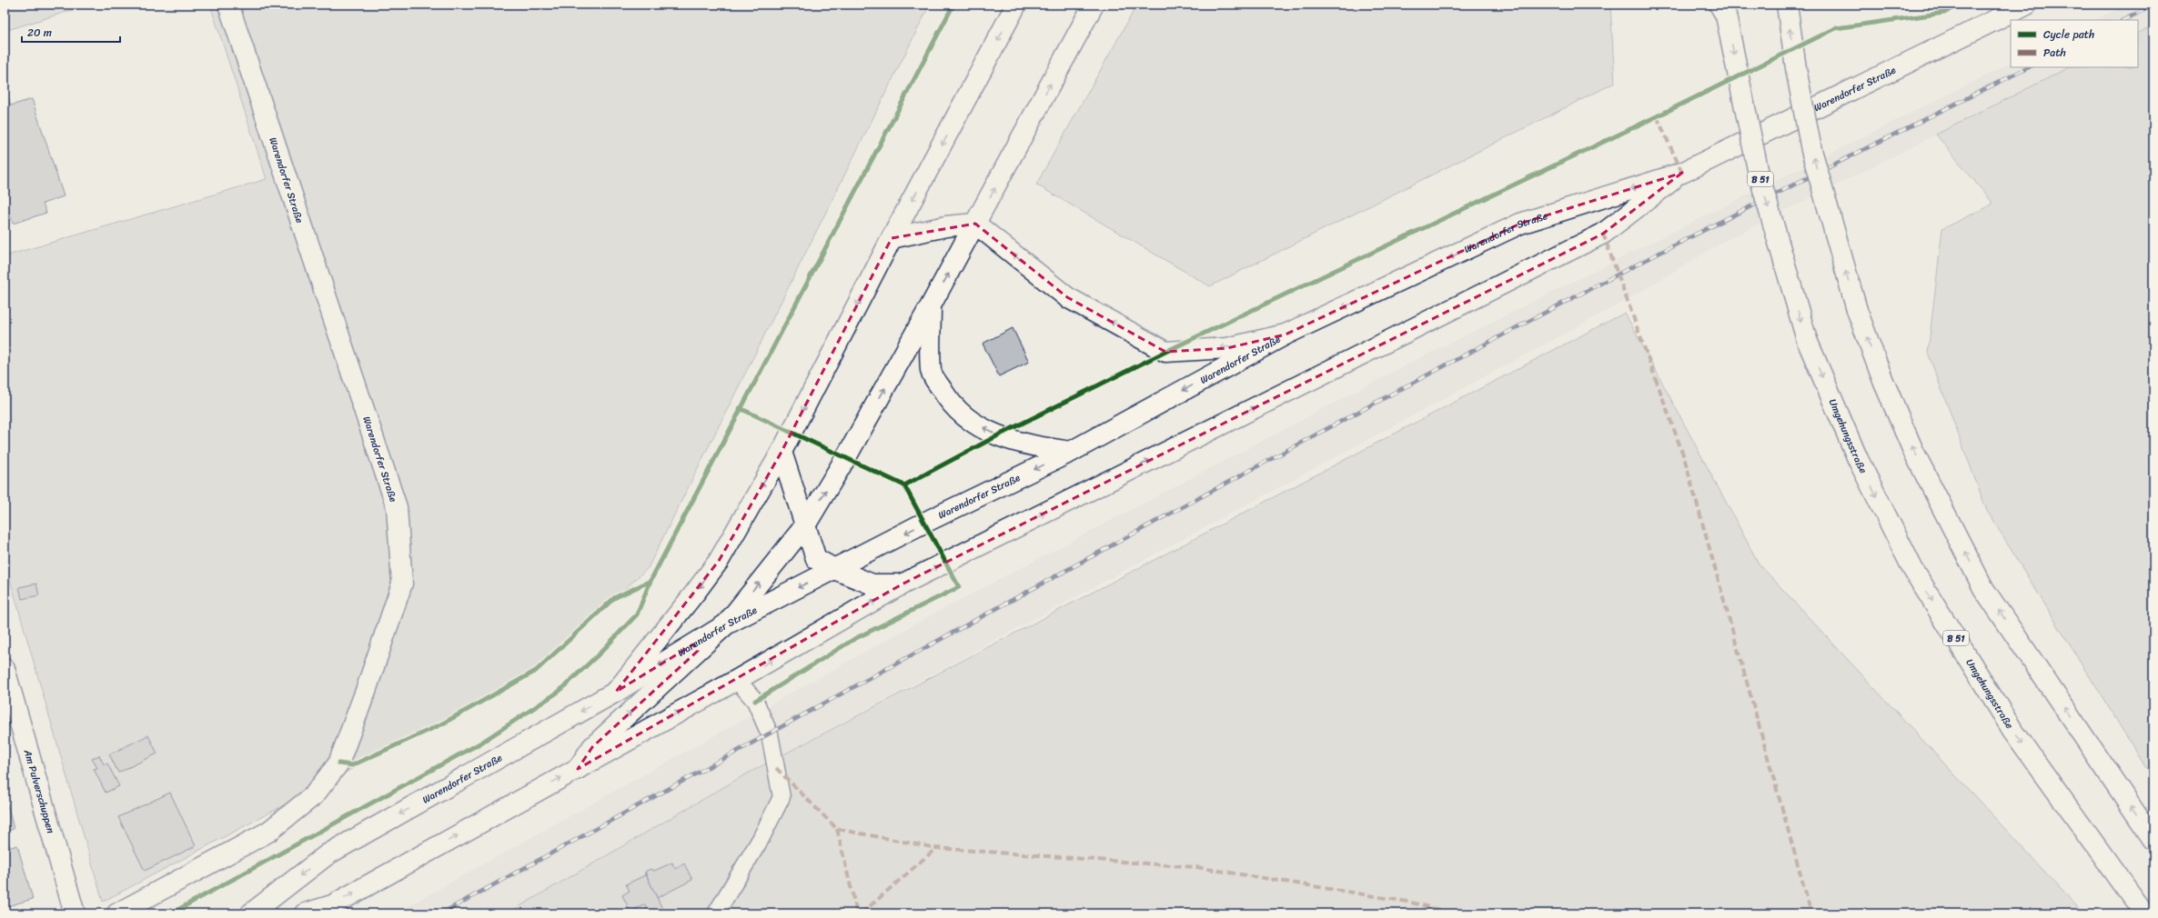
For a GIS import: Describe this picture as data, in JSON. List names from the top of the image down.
{
  "streets": {
    "main road": [
      "Warendorfer Straße",
      "B 51",
      "Umgehungsstraße",
      "Am Pulverschuppen"
    ]
  },
  "legend": ["Cycle path", "Path"],
  "scale_bar": "20 m"
}
